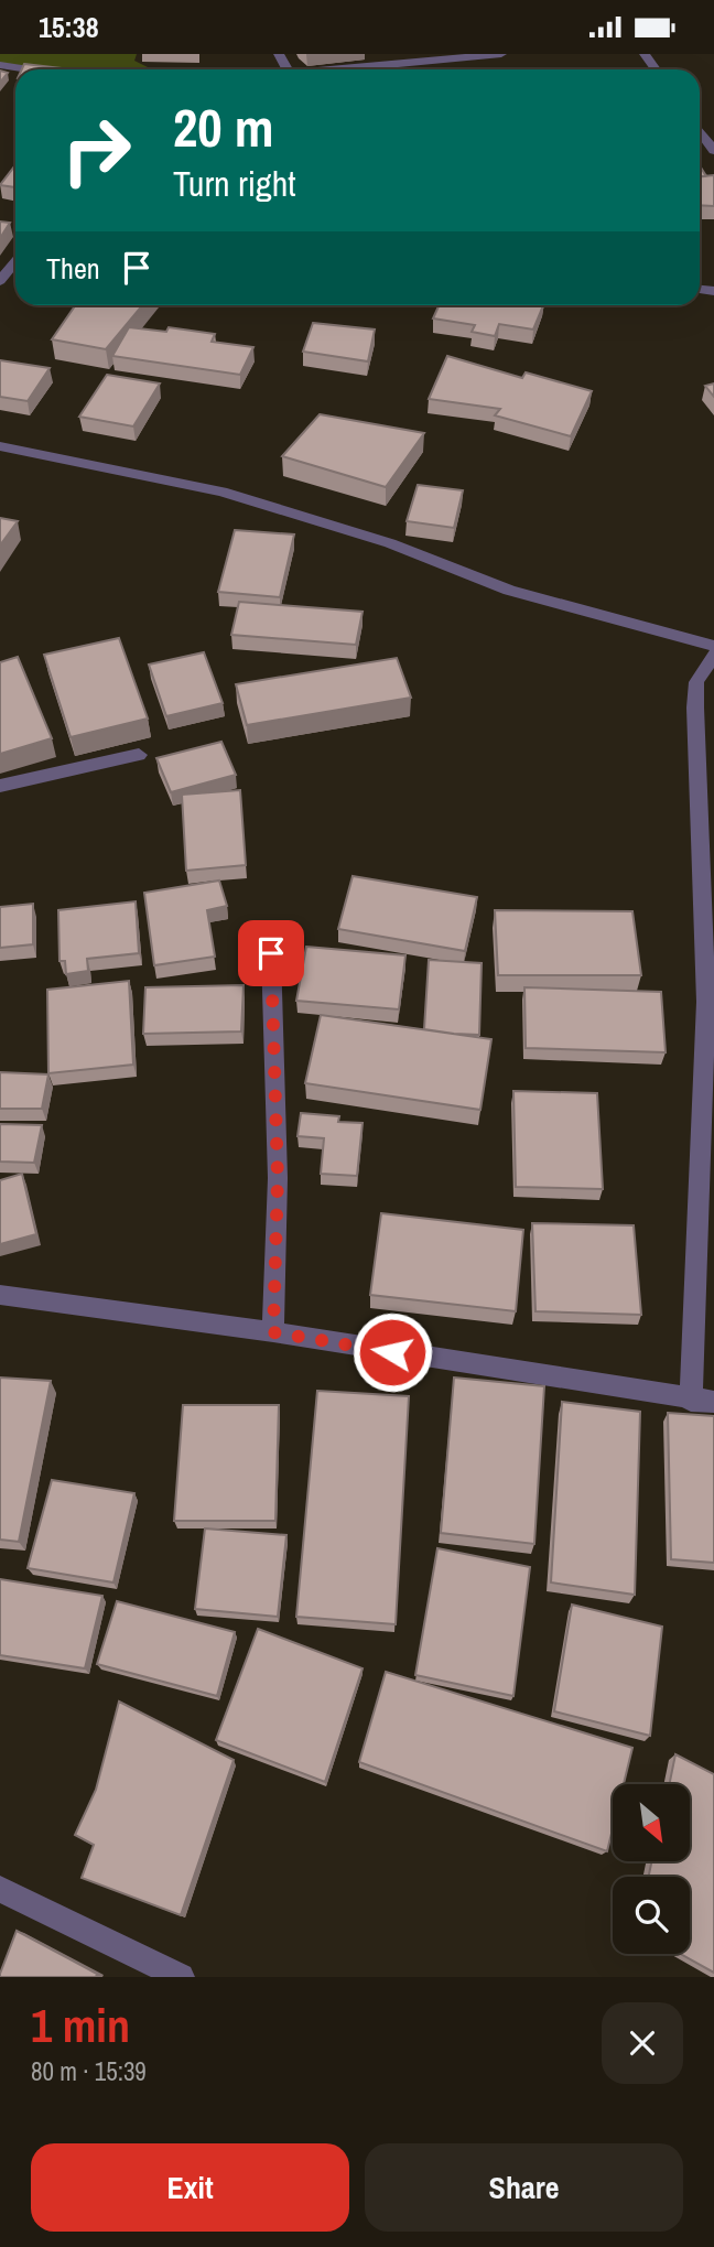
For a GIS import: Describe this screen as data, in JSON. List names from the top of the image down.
{
  "north": "bottom right",
  "page": {
    "status": "15:38",
    "turn": ["20 m", "Turn right"],
    "then": "Then",
    "heading": ["1 min", "80 m · 15:39"],
    "buttons": ["Exit", "Share"]
  }
}
